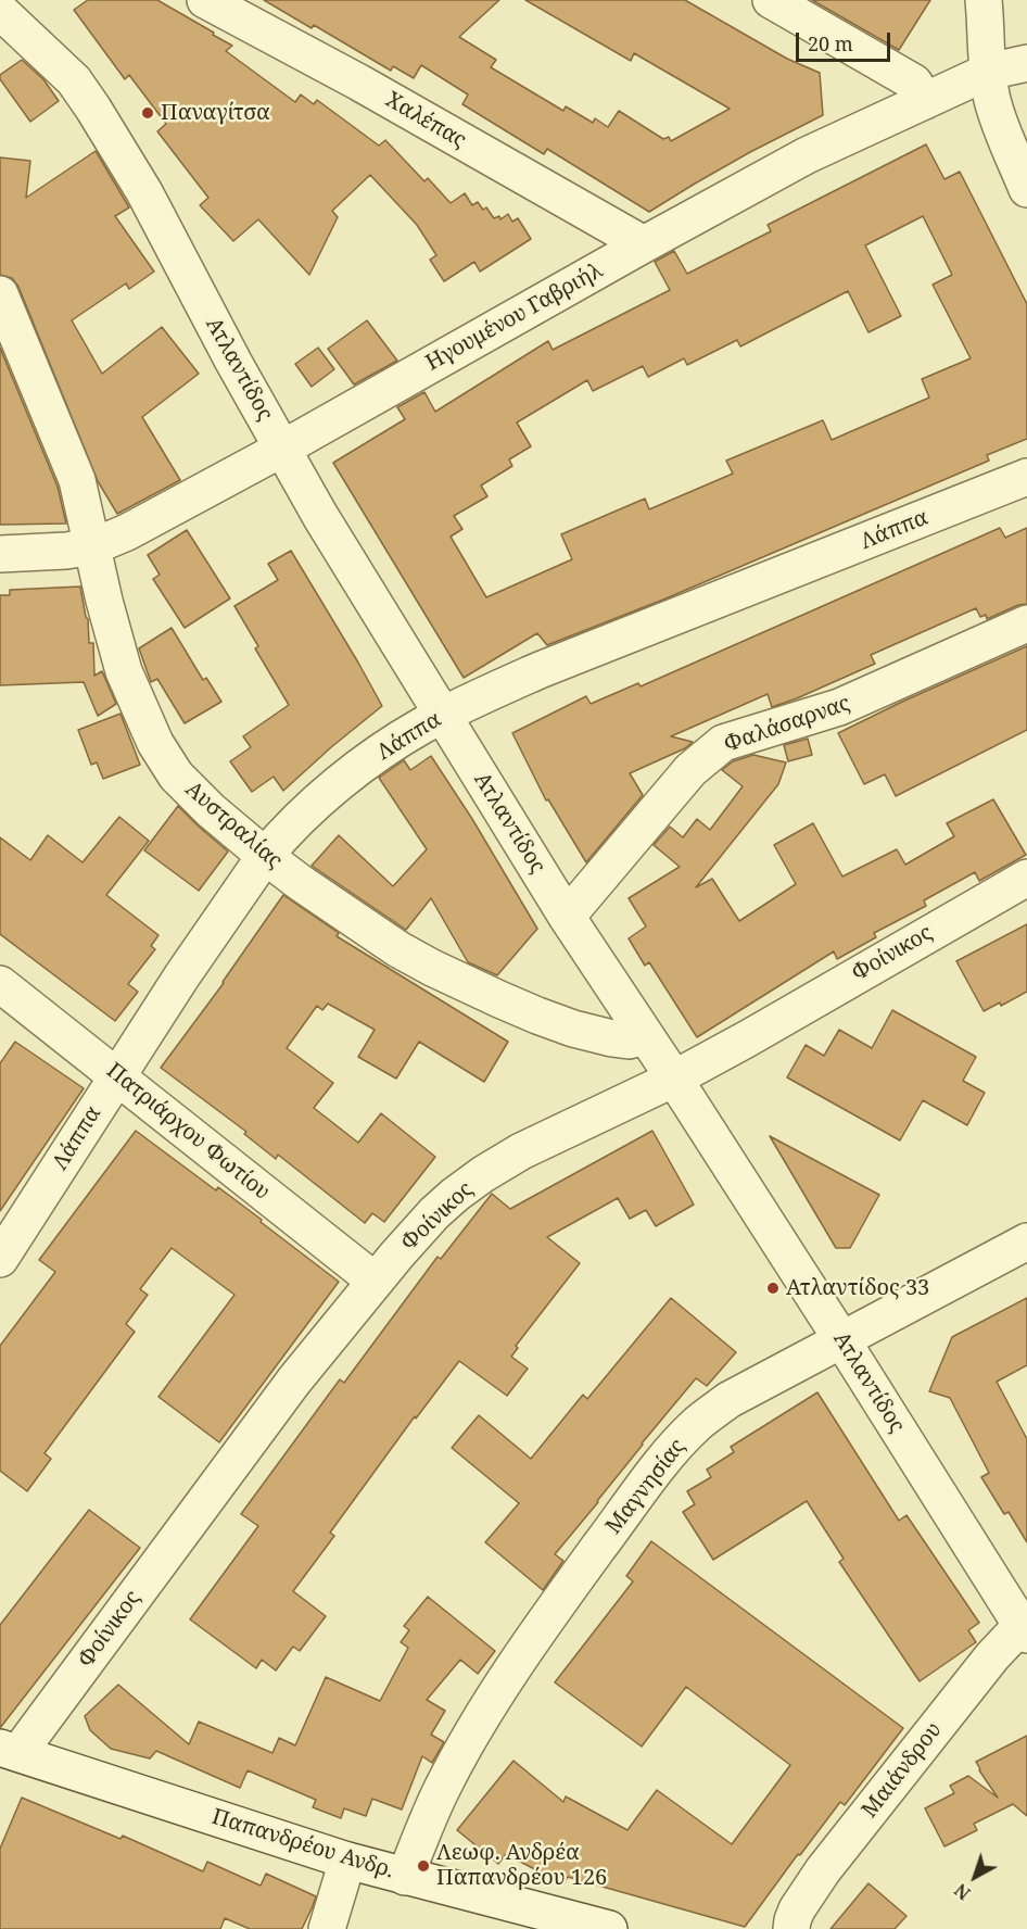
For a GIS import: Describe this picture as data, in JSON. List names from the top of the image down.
{
  "streets": {
    "street": [
      "Χαλέπας",
      "Ηγουμένου Γαβριήλ",
      "Ατλαντίδος",
      "Λάππα",
      "Φαλάσαρνας",
      "Αυστραλίας",
      "Φοίνικος",
      "Πατριάρχου Φωτίου",
      "Μαγνησίας",
      "Μαιάνδρου",
      "Παπανδρέου Ανδρ."
    ]
  },
  "crossings": [
    ["Χαλέπας", "Ηγουμένου Γαβριήλ"],
    ["Ηγουμένου Γαβριήλ", "Ατλαντίδος"],
    ["Ηγουμένου Γαβριήλ", "Αυστραλίας"],
    ["Ατλαντίδος", "Λάππα"],
    ["Ατλαντίδος", "Φαλάσαρνας"],
    ["Ατλαντίδος", "Αυστραλίας"],
    ["Ατλαντίδος", "Φοίνικος"],
    ["Ατλαντίδος", "Μαγνησίας"],
    ["Ατλαντίδος", "Μαιάνδρου"],
    ["Λάππα", "Αυστραλίας"],
    ["Λάππα", "Πατριάρχου Φωτίου"],
    ["Φοίνικος", "Πατριάρχου Φωτίου"],
    ["Φοίνικος", "Παπανδρέου Ανδρ."],
    ["Μαγνησίας", "Παπανδρέου Ανδρ."]
  ],
  "places": ["Παναγίτσα", "Ατλαντίδος 33", "Λεωφ. Ανδρέα Παπανδρέου 126"],
  "scale_bar": "20 m",
  "north": "bottom left"
}
